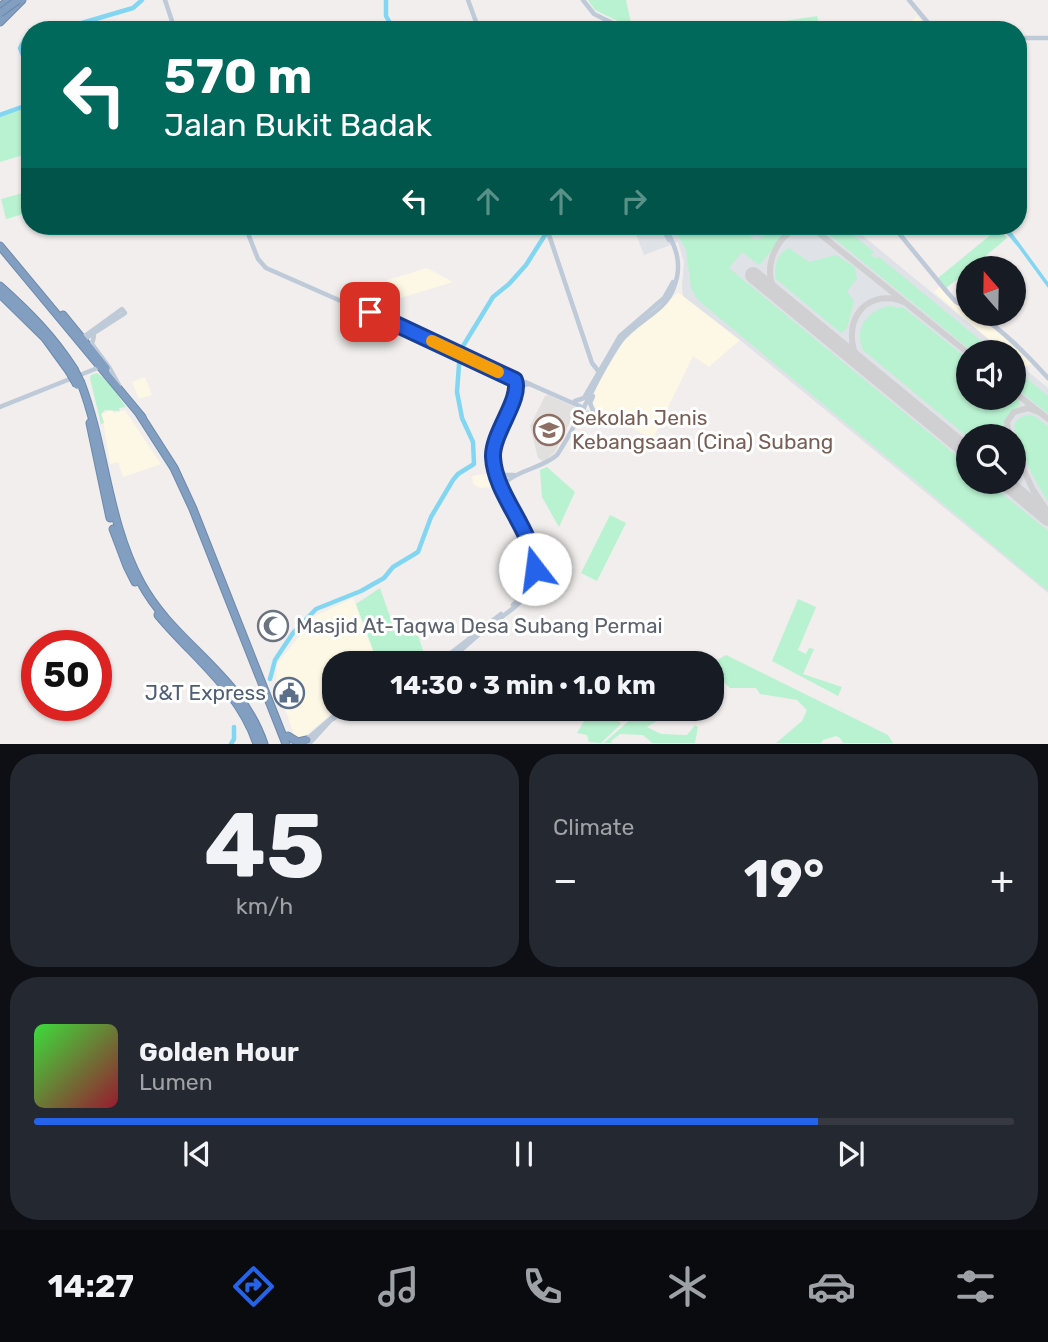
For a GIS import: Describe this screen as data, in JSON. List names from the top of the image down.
{
  "places": {
    "school or university": ["Sekolah Jenis Kebangsaan (Cina) Subang"],
    "mosque": ["Masjid At-Taqwa Desa Subang Permai"],
    "public building": ["J&T Express"]
  },
  "north": "top",
  "page": {
    "turn": ["570 m", "Jalan Bukit Badak"],
    "limit": "50",
    "trip": "14:30 · 3 min · 1.0 km",
    "tile": [
      ["45", "km/h"],
      "Climate"
    ],
    "heat": ["−", "19°", "+"],
    "song": ["Golden Hour", "Lumen"],
    "tabs": "14:27"
  }
}
